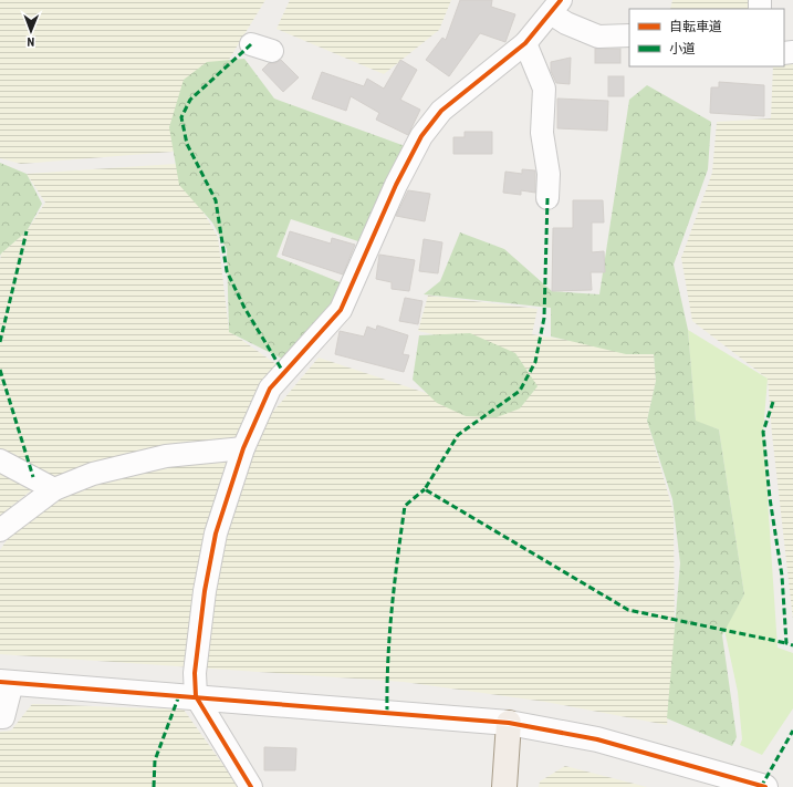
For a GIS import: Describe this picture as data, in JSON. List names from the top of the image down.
{
  "legend": ["自転車道", "小道"],
  "north": "bottom"
}
